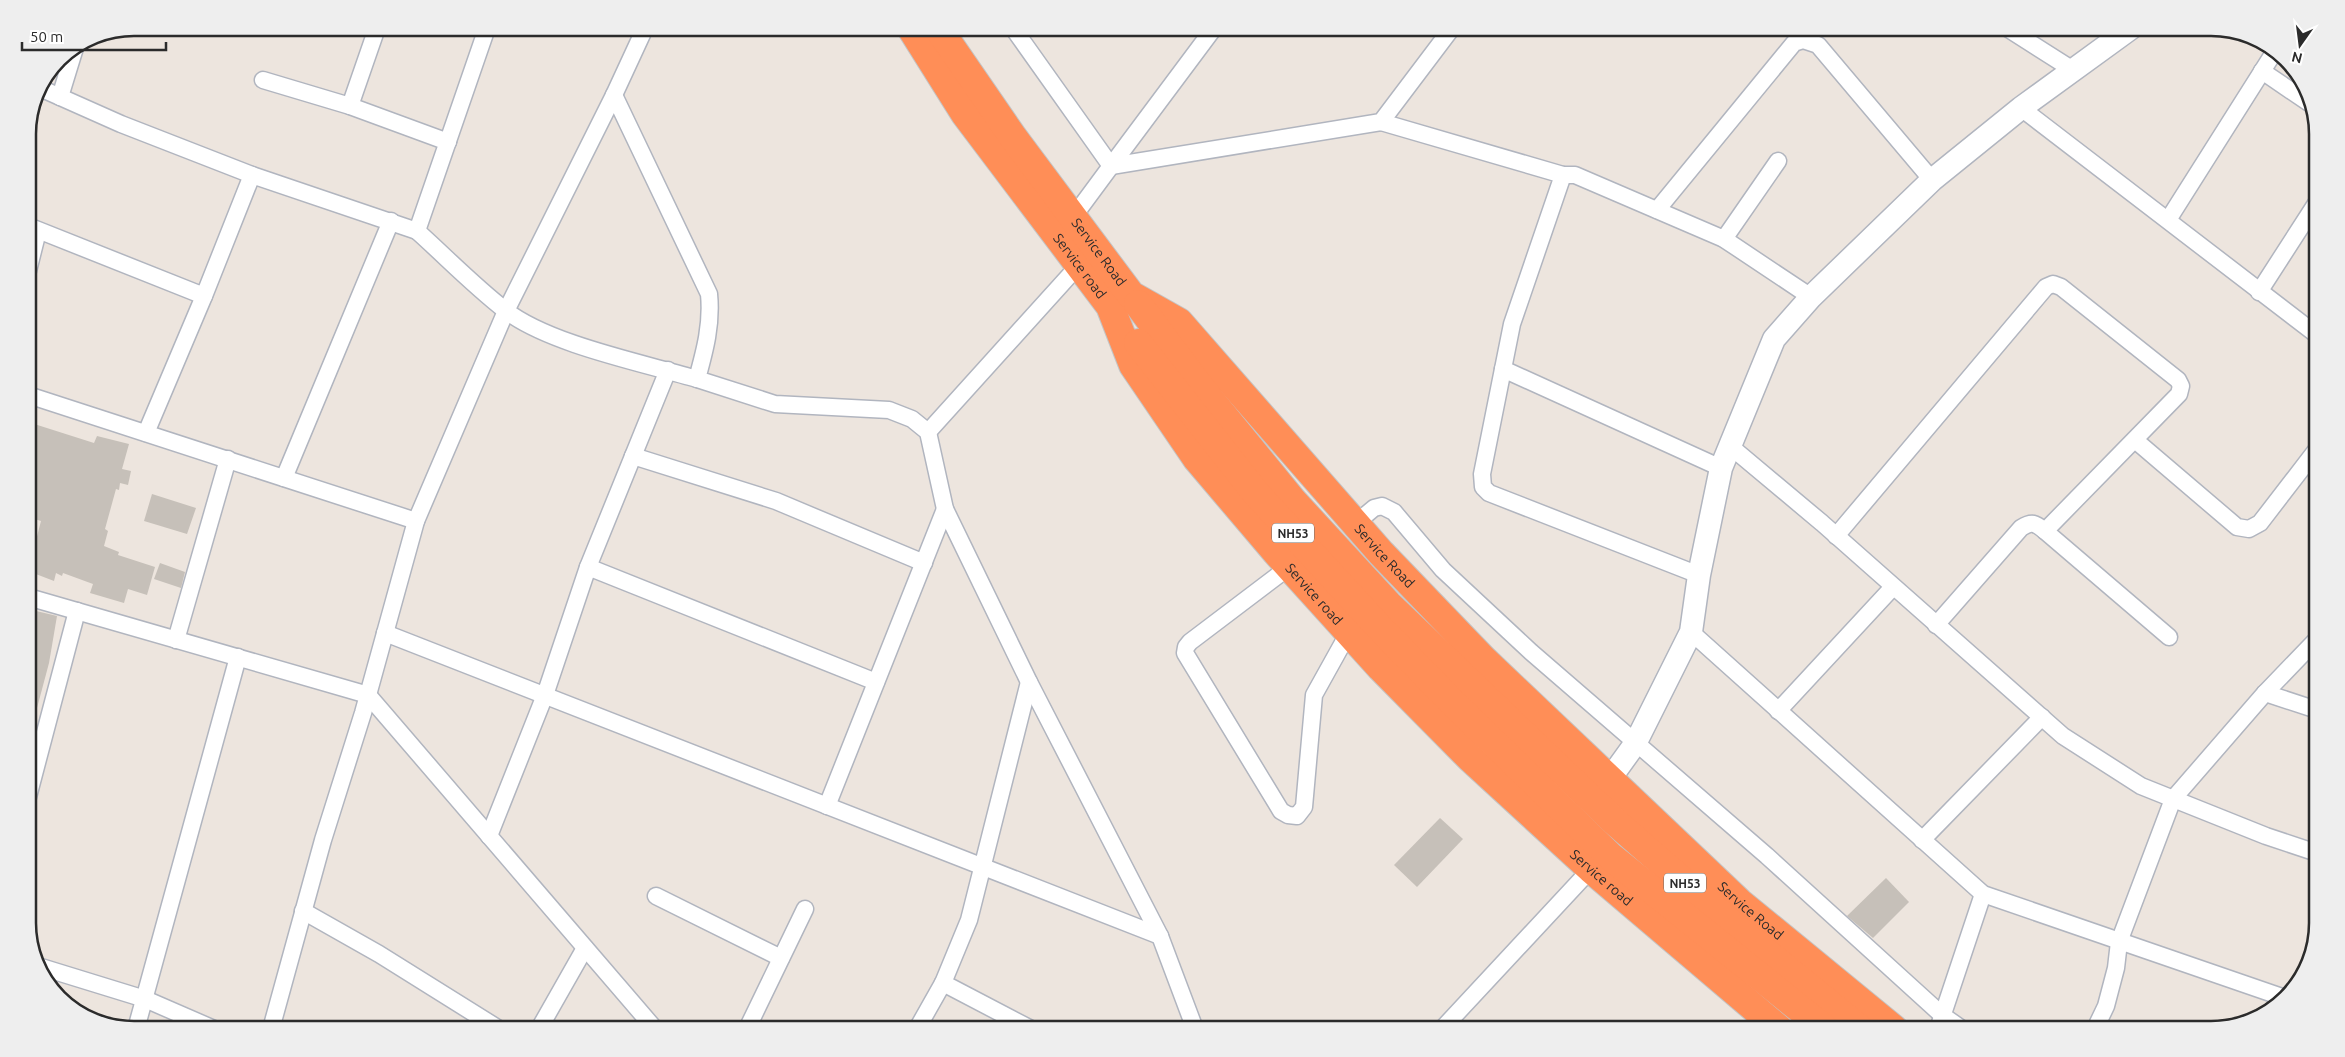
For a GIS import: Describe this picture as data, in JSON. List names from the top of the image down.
{
  "streets": {
    "highway": ["Service Road", "Service road", "NH53"]
  },
  "crossings": [
    ["Service Road", "Service road"],
    ["Service Road", "NH53"],
    ["Service road", "NH53"]
  ],
  "scale_bar": "50 m",
  "north": "bottom"
}
